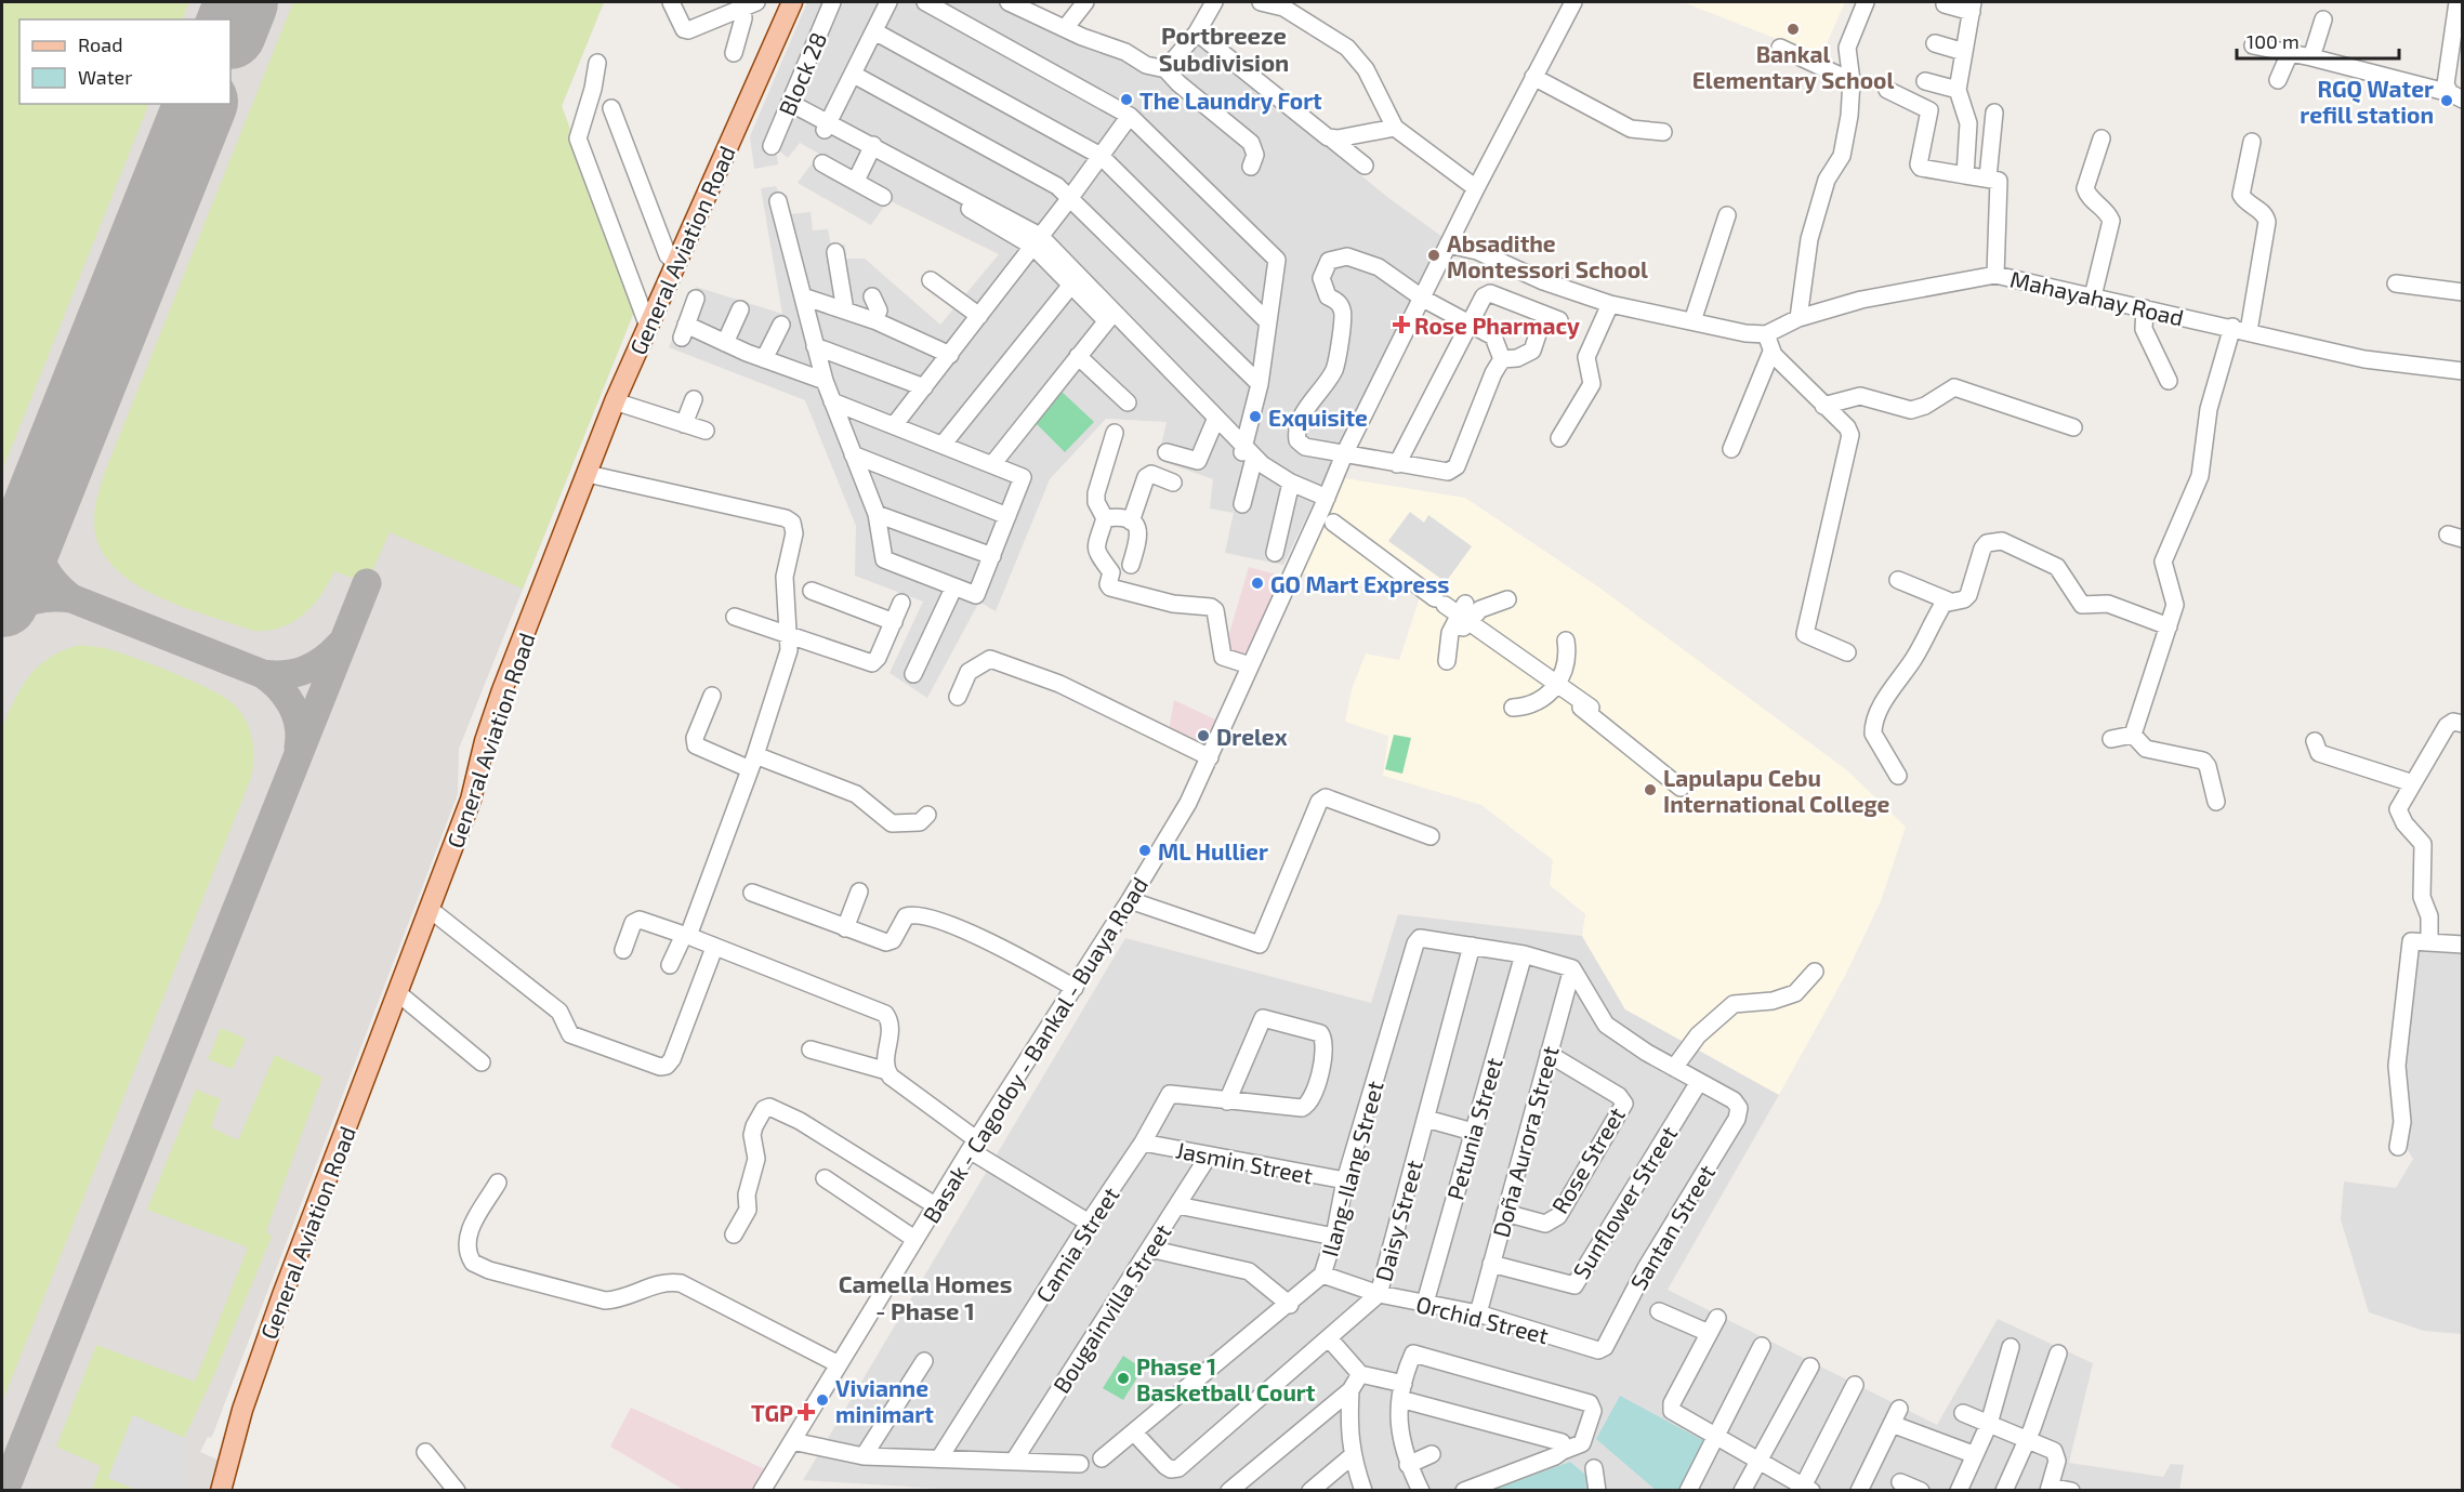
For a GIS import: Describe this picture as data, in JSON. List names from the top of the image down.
{
  "streets": {
    "main road": ["General Aviation Road"],
    "street": [
      "Block 28",
      "Mahayahay Road",
      "Basak - Cagodoy - Bankal - Buaya Road",
      "Petunia Street",
      "Doña Aurora Street",
      "Rose Street",
      "Jasmin Street",
      "Ilang-Ilang Street",
      "Sunflower Street",
      "Daisy Street",
      "Santan Street",
      "Camia Street",
      "Bougainvilla Street",
      "Orchid Street"
    ]
  },
  "crossings": [
    ["Petunia Street", "Orchid Street"],
    ["Doña Aurora Street", "Rose Street"],
    ["Doña Aurora Street", "Sunflower Street"],
    ["Doña Aurora Street", "Orchid Street"],
    ["Jasmin Street", "Ilang-Ilang Street"],
    ["Jasmin Street", "Camia Street"],
    ["Jasmin Street", "Bougainvilla Street"],
    ["Ilang-Ilang Street", "Daisy Street"],
    ["Ilang-Ilang Street", "Orchid Street"],
    ["Sunflower Street", "Santan Street"],
    ["Daisy Street", "Orchid Street"],
    ["Santan Street", "Orchid Street"]
  ],
  "districts": ["Portbreeze Subdivision", "Camella Homes - Phase 1"],
  "places": {
    "other": [
      "Bankal Elementary School",
      "The Laundry Fort",
      "RGQ Water refill station",
      "Absadithe Montessori School",
      "Exquisite",
      "GO Mart Express",
      "Drelex",
      "Lapulapu Cebu International College",
      "ML Hullier",
      "Phase 1 Basketball Court",
      "Vivianne minimart"
    ],
    "health": ["Rose Pharmacy", "TGP"]
  },
  "legend": ["Road", "Water"],
  "scale_bar": "100 m"
}
